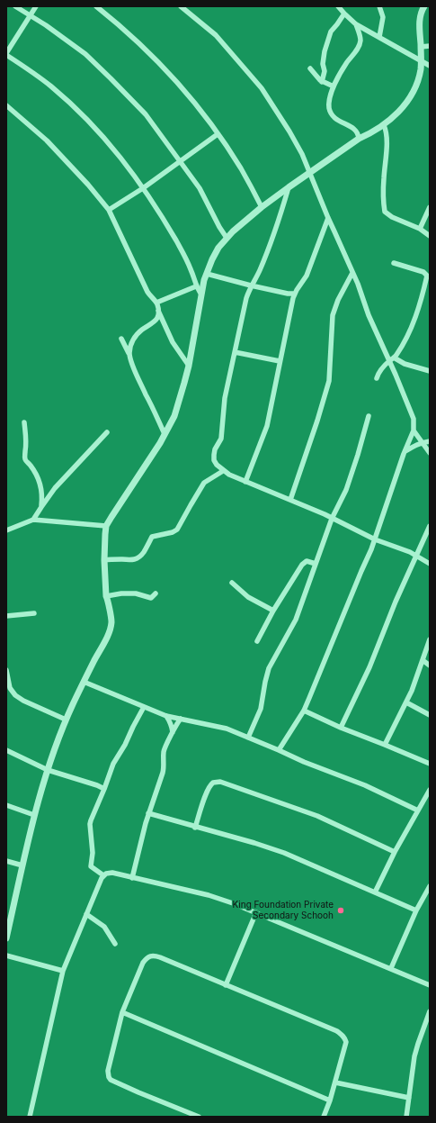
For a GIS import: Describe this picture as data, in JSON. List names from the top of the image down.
{
  "places": ["King Foundation Private Secondary Schooh"]
}
